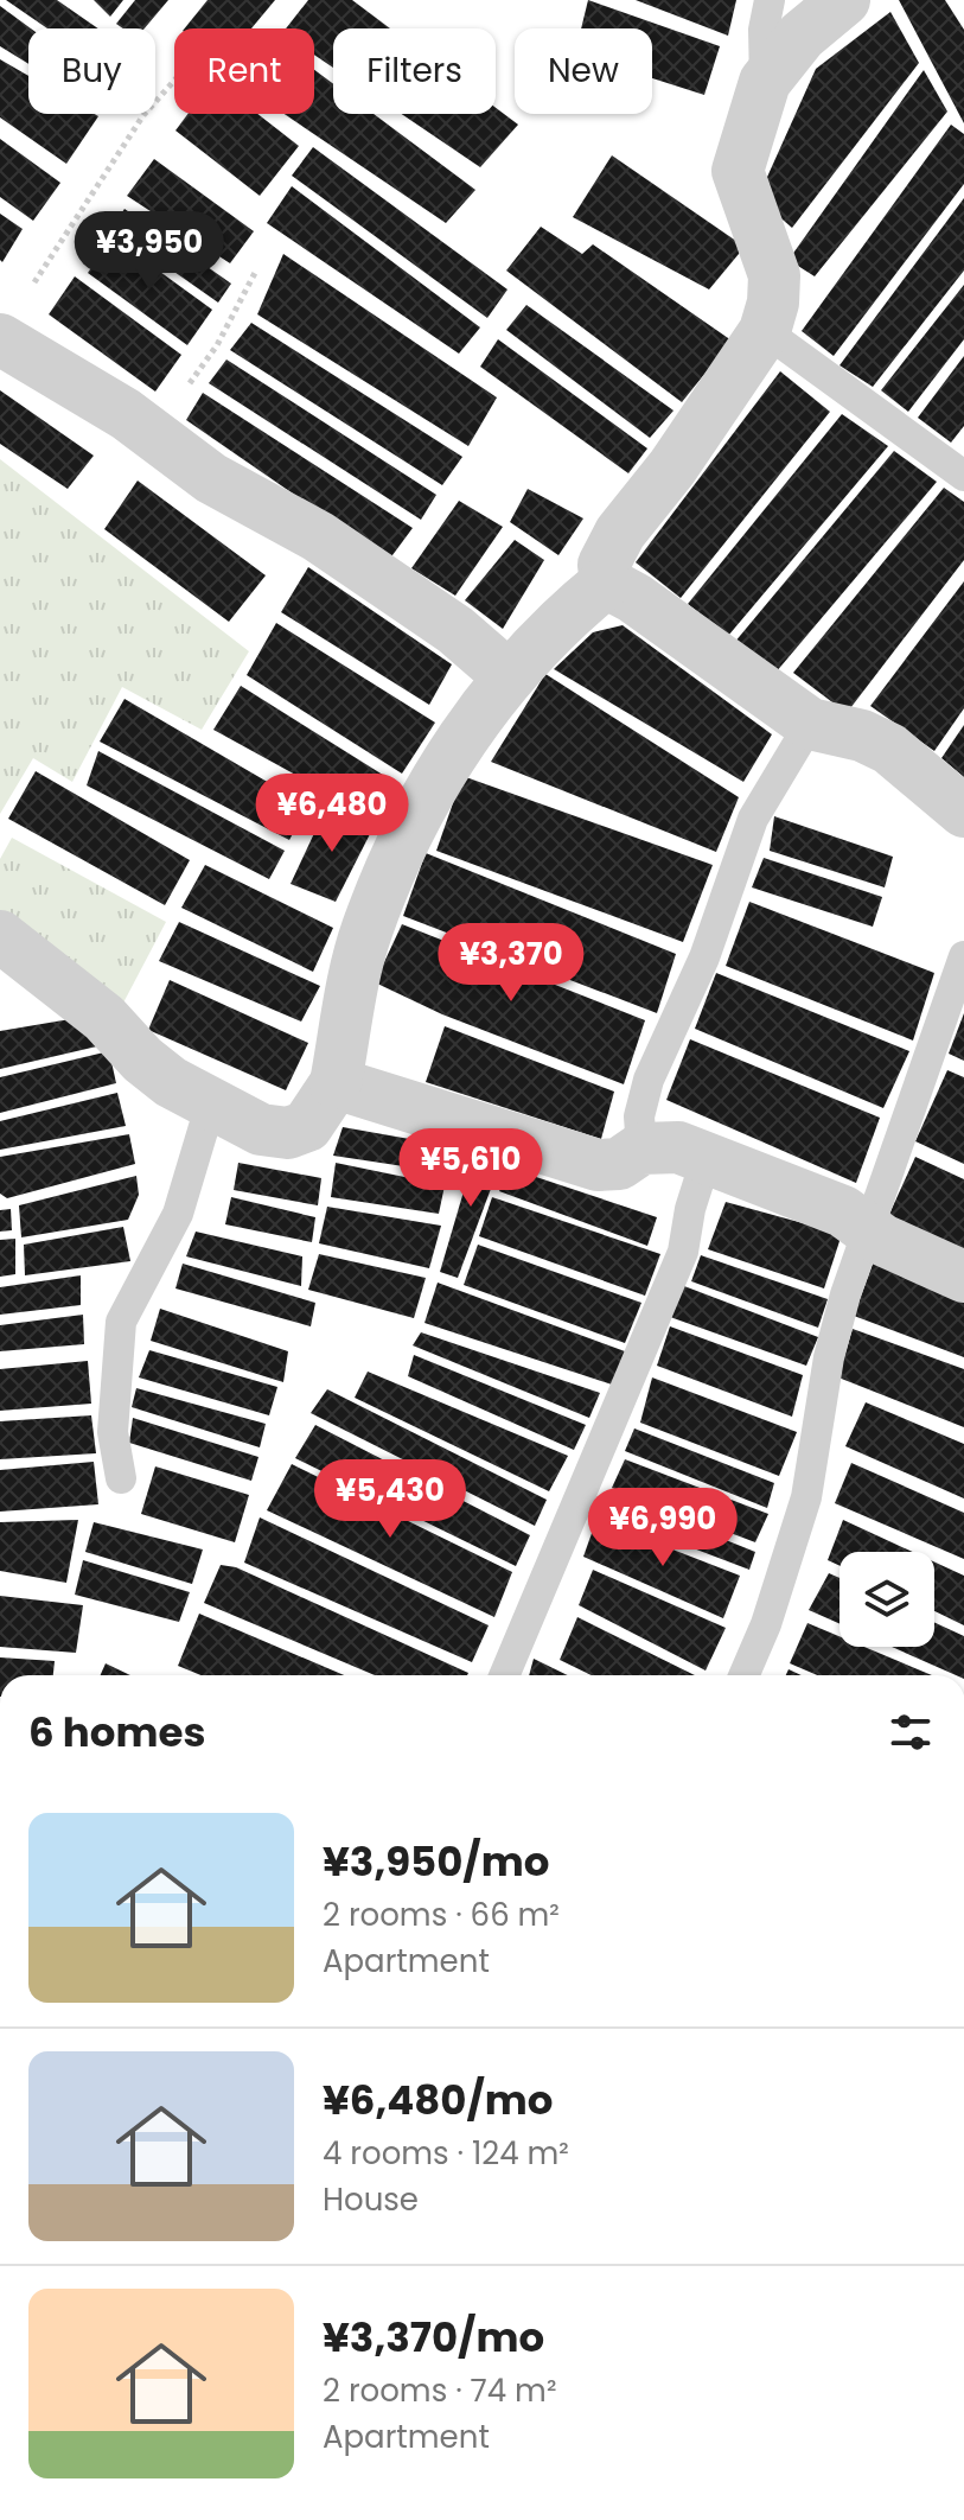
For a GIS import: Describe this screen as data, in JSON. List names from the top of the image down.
{
  "page": {
    "chip": [
      "Buy",
      "Rent",
      "Filters",
      "New"
    ],
    "price": [
      "¥3,950",
      "¥6,480",
      "¥3,370",
      "¥5,610",
      "¥5,430",
      "¥6,990"
    ],
    "heading": "6 homes",
    "list": [
      {
        "name": "¥3,950/mo",
        "note": "2 rooms · 66 m² · Apartment"
      },
      {
        "name": "¥6,480/mo",
        "note": "4 rooms · 124 m² · House"
      },
      {
        "name": "¥3,370/mo",
        "note": "2 rooms · 74 m² · Apartment"
      }
    ]
  }
}
